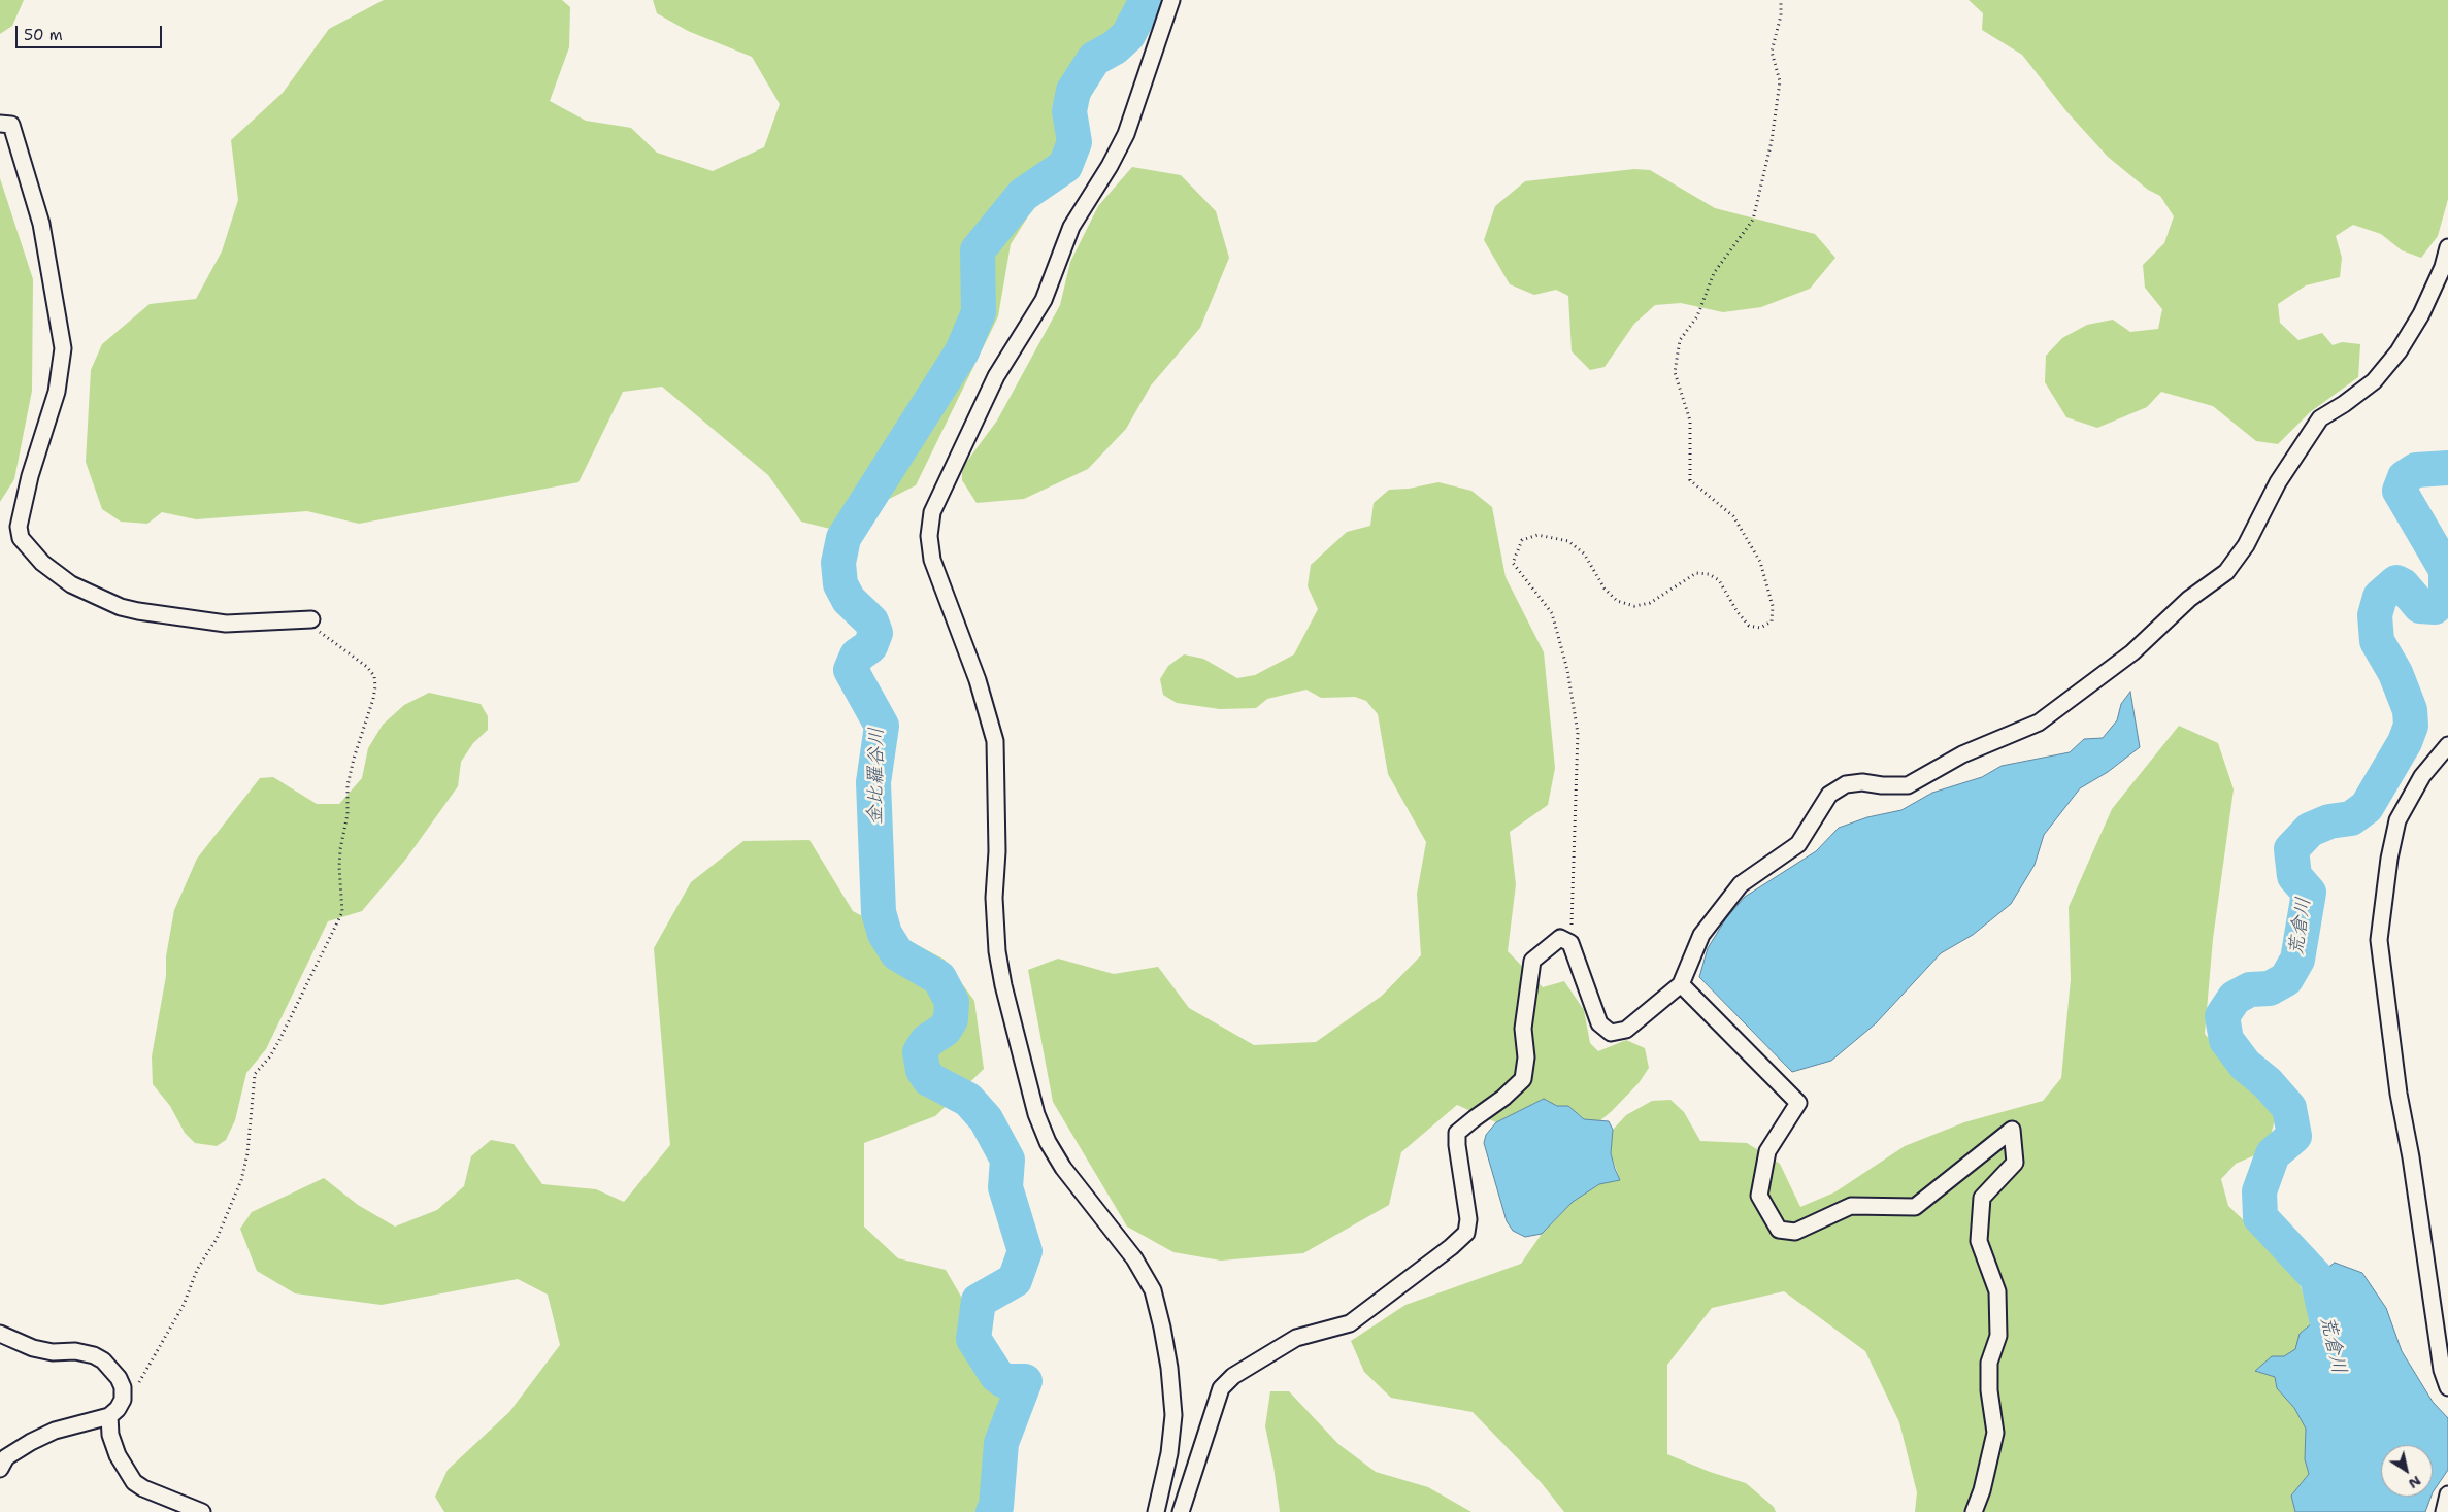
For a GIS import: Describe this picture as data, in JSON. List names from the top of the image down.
{
  "water": ["金比羅谷川", "荒倉川"],
  "scale_bar": "50 m",
  "north": "bottom right"
}
